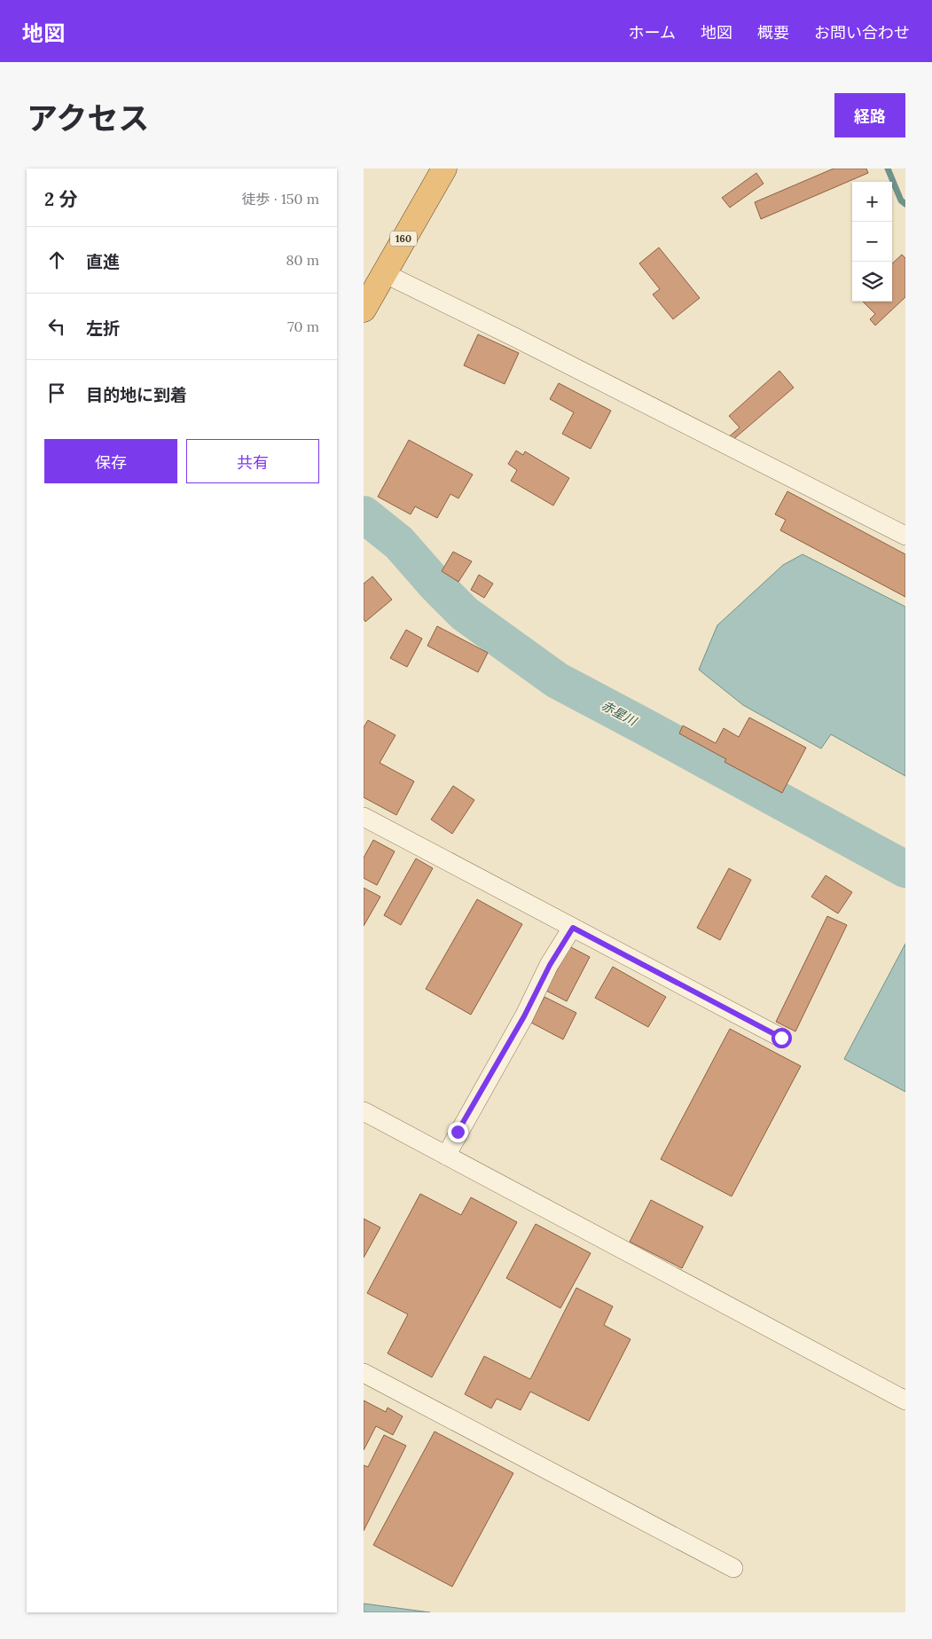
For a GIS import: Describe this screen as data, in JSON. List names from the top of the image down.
{
  "streets": {
    "highway": ["160"]
  },
  "water": ["赤星川"],
  "page": {
    "header": "地図",
    "nav": [
      "ホーム",
      "地図",
      "概要",
      "お問い合わせ"
    ],
    "title": "アクセス",
    "buttons": [
      "経路",
      ["保存", "共有"]
    ],
    "heading": ["2 分", "徒歩 · 150 m"],
    "map_buttons": ["+", "−"],
    "list": [
      ["直進", "80 m"],
      ["左折", "70 m"],
      "目的地に到着"
    ]
  }
}
